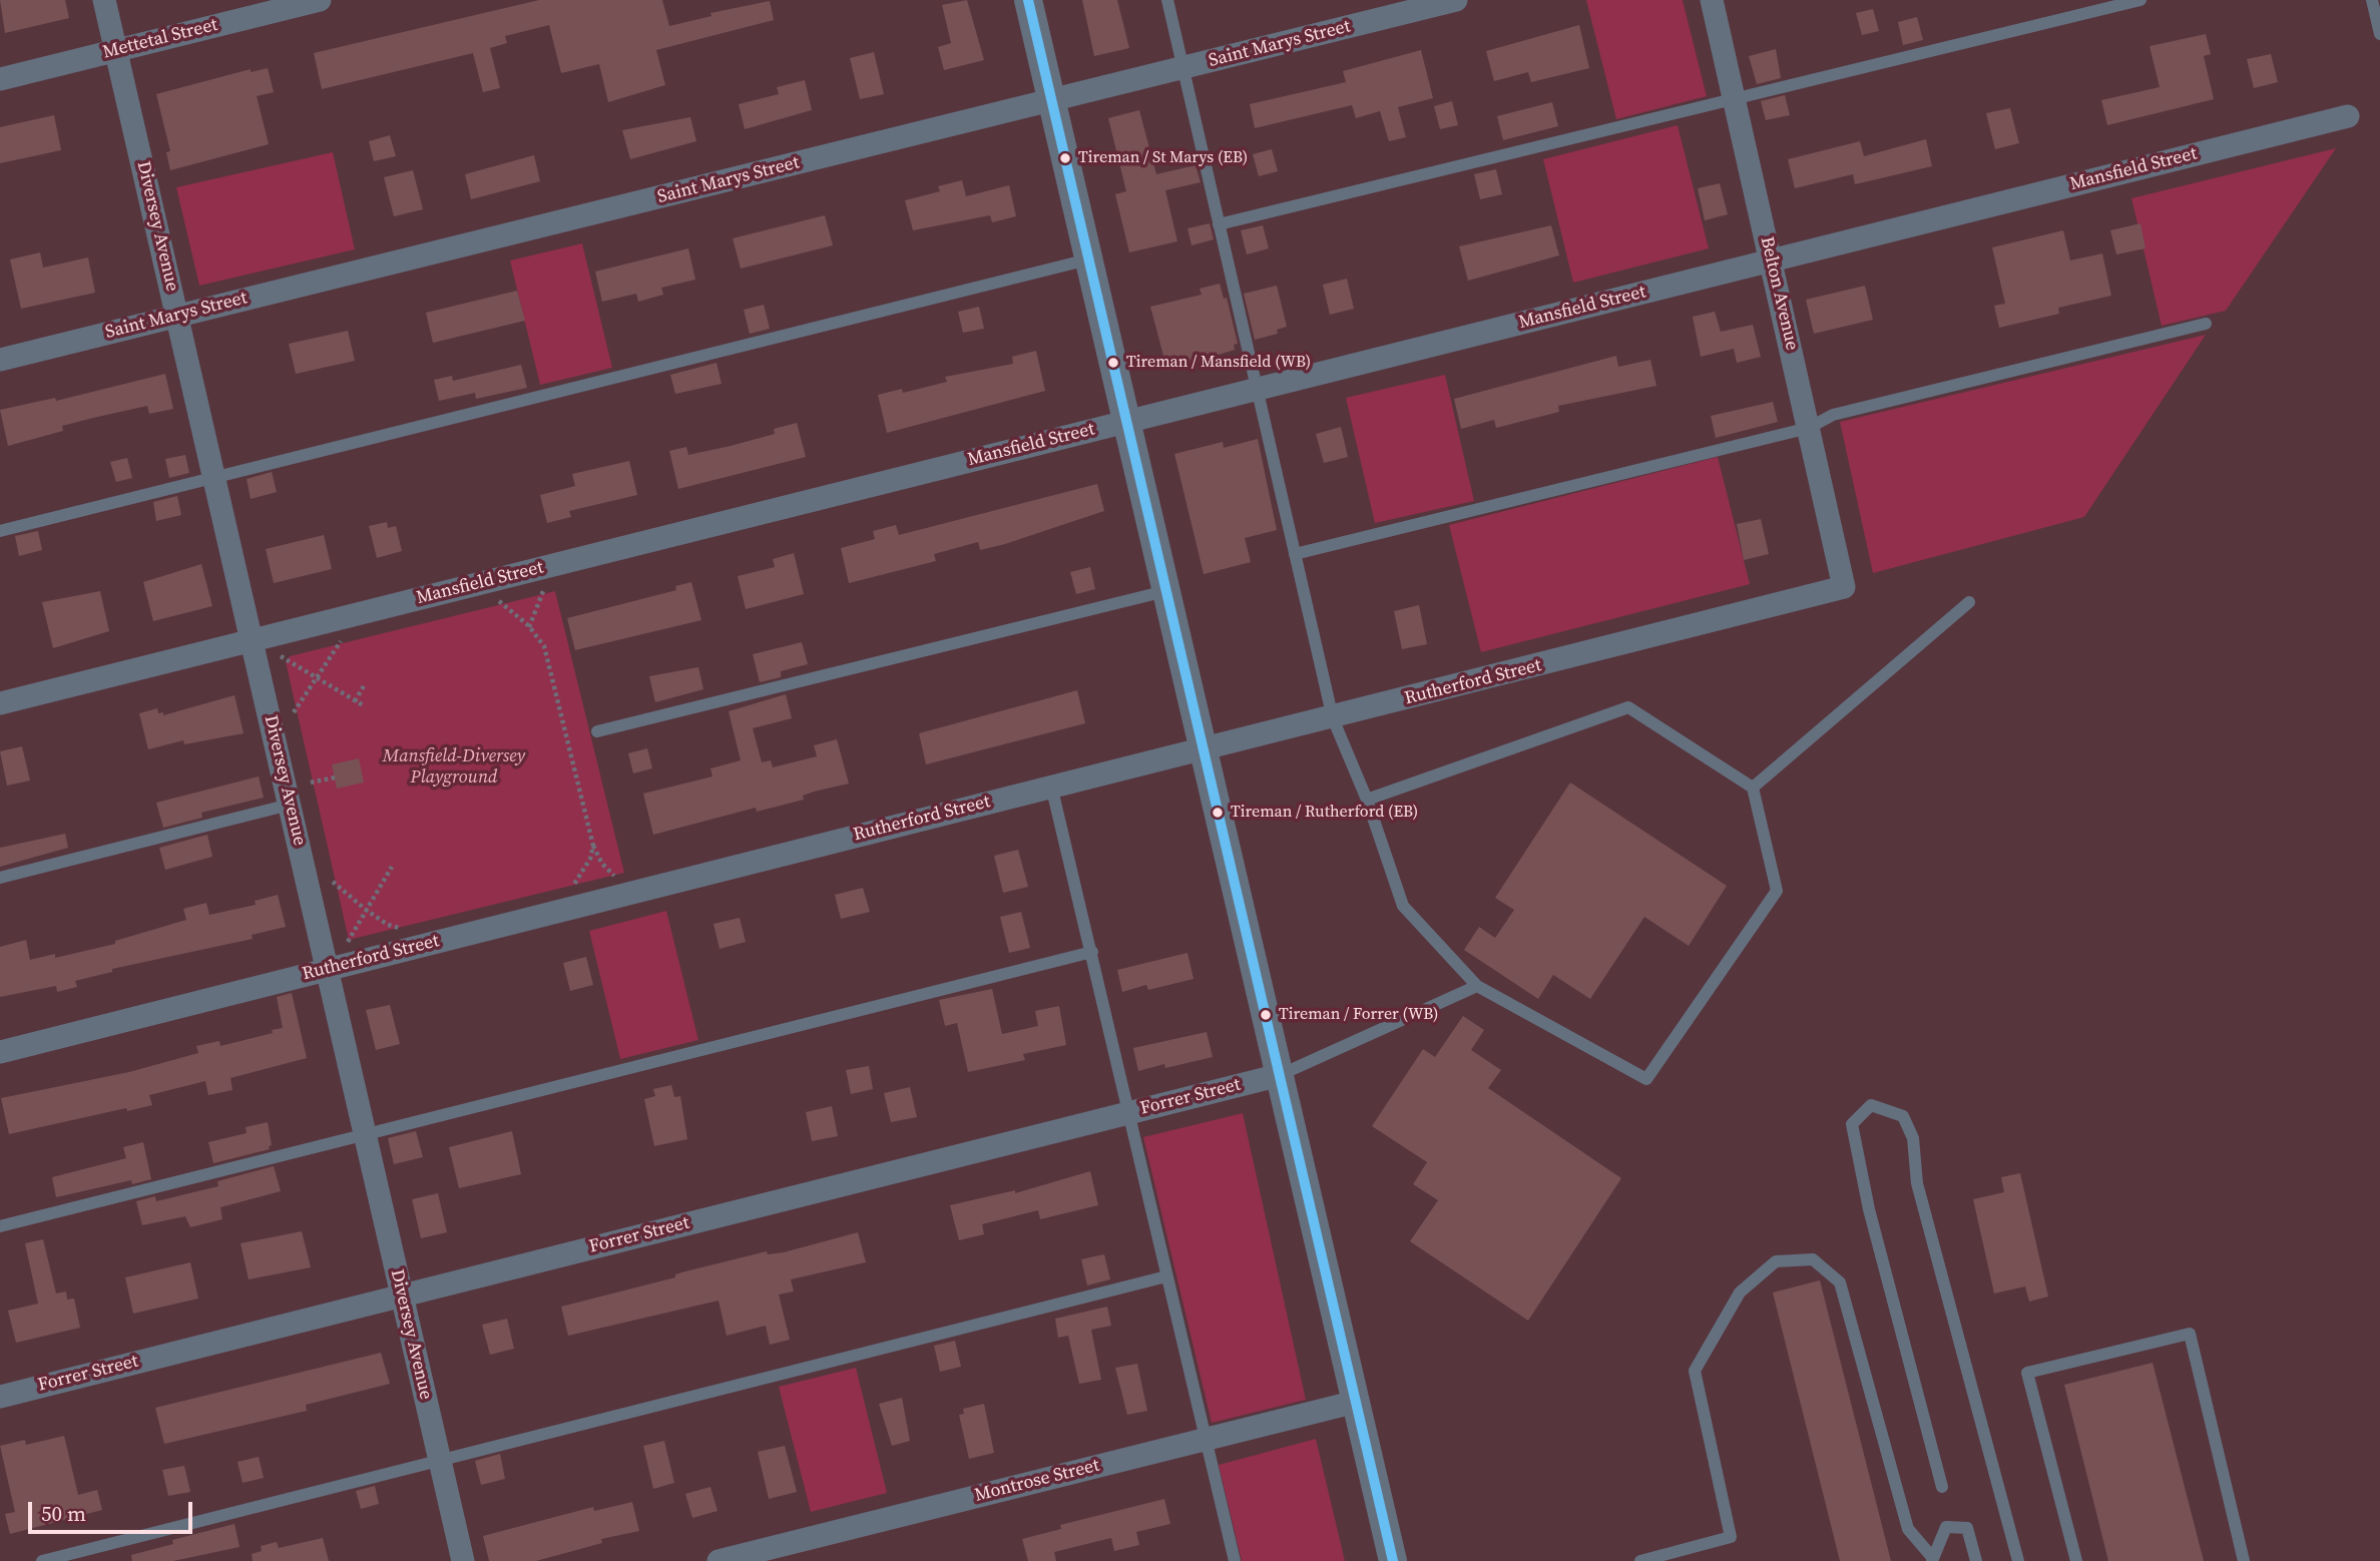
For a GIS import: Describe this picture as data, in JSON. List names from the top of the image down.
{
  "streets": {
    "street": [
      "Mettetal Street",
      "Saint Marys Street",
      "Mansfield Street",
      "Diversey Avenue",
      "Belton Avenue",
      "Rutherford Street",
      "Forrer Street",
      "Montrose Street"
    ]
  },
  "crossings": [
    ["Mettetal Street", "Diversey Avenue"],
    ["Saint Marys Street", "Diversey Avenue"],
    ["Mansfield Street", "Diversey Avenue"],
    ["Mansfield Street", "Belton Avenue"],
    ["Diversey Avenue", "Rutherford Street"],
    ["Diversey Avenue", "Forrer Street"],
    ["Belton Avenue", "Rutherford Street"]
  ],
  "parks": ["Mansfield-Diversey Playground"],
  "places": [
    "Tireman / St Marys (EB)",
    "Tireman / Mansfield (WB)",
    "Tireman / Rutherford (EB)",
    "Tireman / Forrer (WB)"
  ],
  "scale_bar": "50 m"
}
